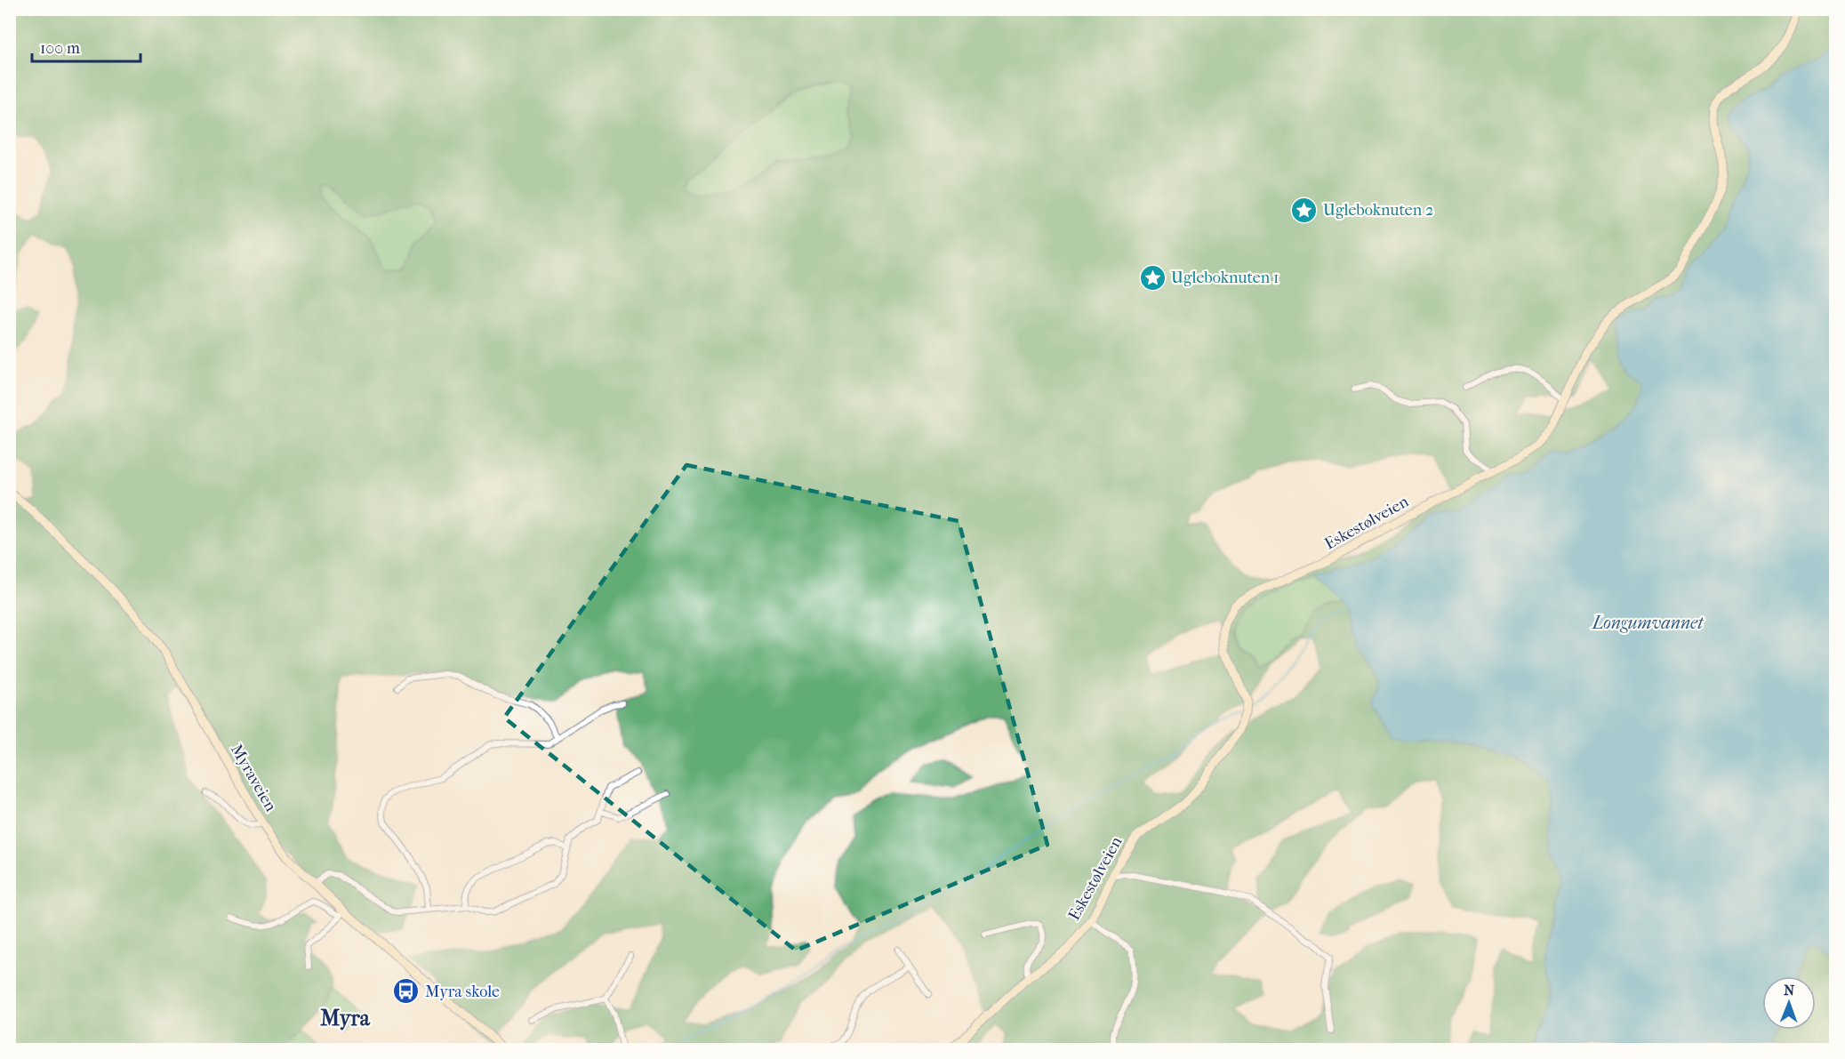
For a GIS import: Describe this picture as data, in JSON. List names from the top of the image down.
{
  "streets": {
    "main road": ["Eskestølveien", "Myraveien"]
  },
  "districts": ["Myra"],
  "water": ["Longumvannet"],
  "places": {
    "place": ["Ugleboknuten 2", "Ugleboknuten 1"],
    "bus stop": ["Myra skole"]
  },
  "scale_bar": "100 m",
  "north": "top"
}
